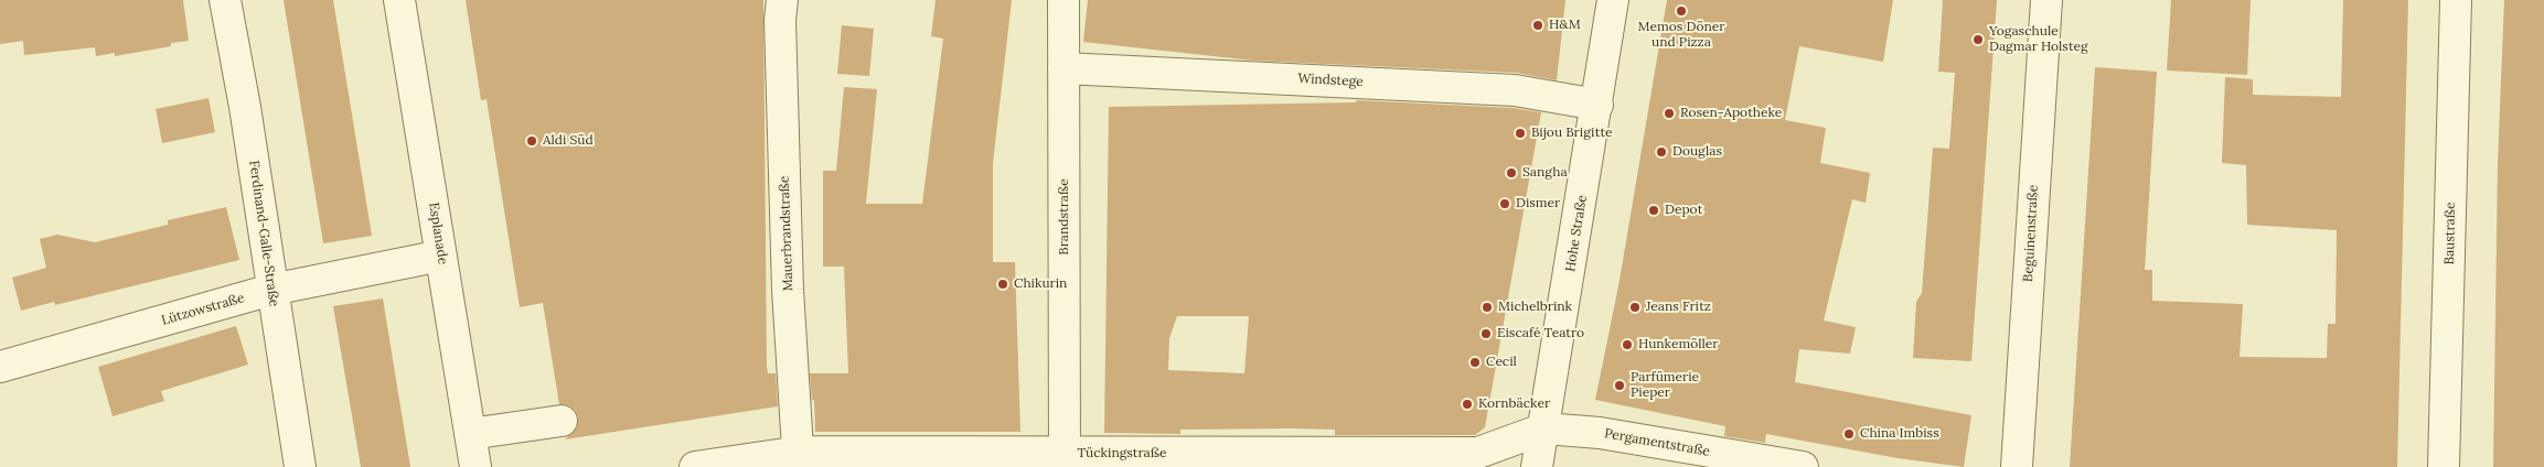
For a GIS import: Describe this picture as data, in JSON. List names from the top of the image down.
{
  "streets": {
    "street": [
      "Windstege",
      "Brandstraße",
      "Ferdinand-Galle-Straße",
      "Esplanade",
      "Mauerbrandstraße",
      "Hohe Straße",
      "Beguinenstraße",
      "Baustraße",
      "Lützowstraße",
      "Pergamentstraße",
      "Tückingstraße"
    ]
  },
  "crossings": [
    ["Windstege", "Brandstraße"],
    ["Windstege", "Hohe Straße"],
    ["Brandstraße", "Tückingstraße"],
    ["Ferdinand-Galle-Straße", "Lützowstraße"],
    ["Esplanade", "Lützowstraße"],
    ["Mauerbrandstraße", "Tückingstraße"],
    ["Hohe Straße", "Pergamentstraße"],
    ["Hohe Straße", "Tückingstraße"],
    ["Pergamentstraße", "Tückingstraße"]
  ],
  "places": [
    "Memos Döner und Pizza",
    "H&M",
    "Yogaschule Dagmar Holsteg",
    "Rosen-Apotheke",
    "Bijou Brigitte",
    "Aldi Süd",
    "Douglas",
    "Sangha",
    "Dismer",
    "Depot",
    "Chikurin",
    "Michelbrink",
    "Jeans Fritz",
    "Eiscafé Teatro",
    "Hunkemöller",
    "Cecil",
    "Parfümerie Pieper",
    "Kornbäcker",
    "China Imbiss"
  ]
}
